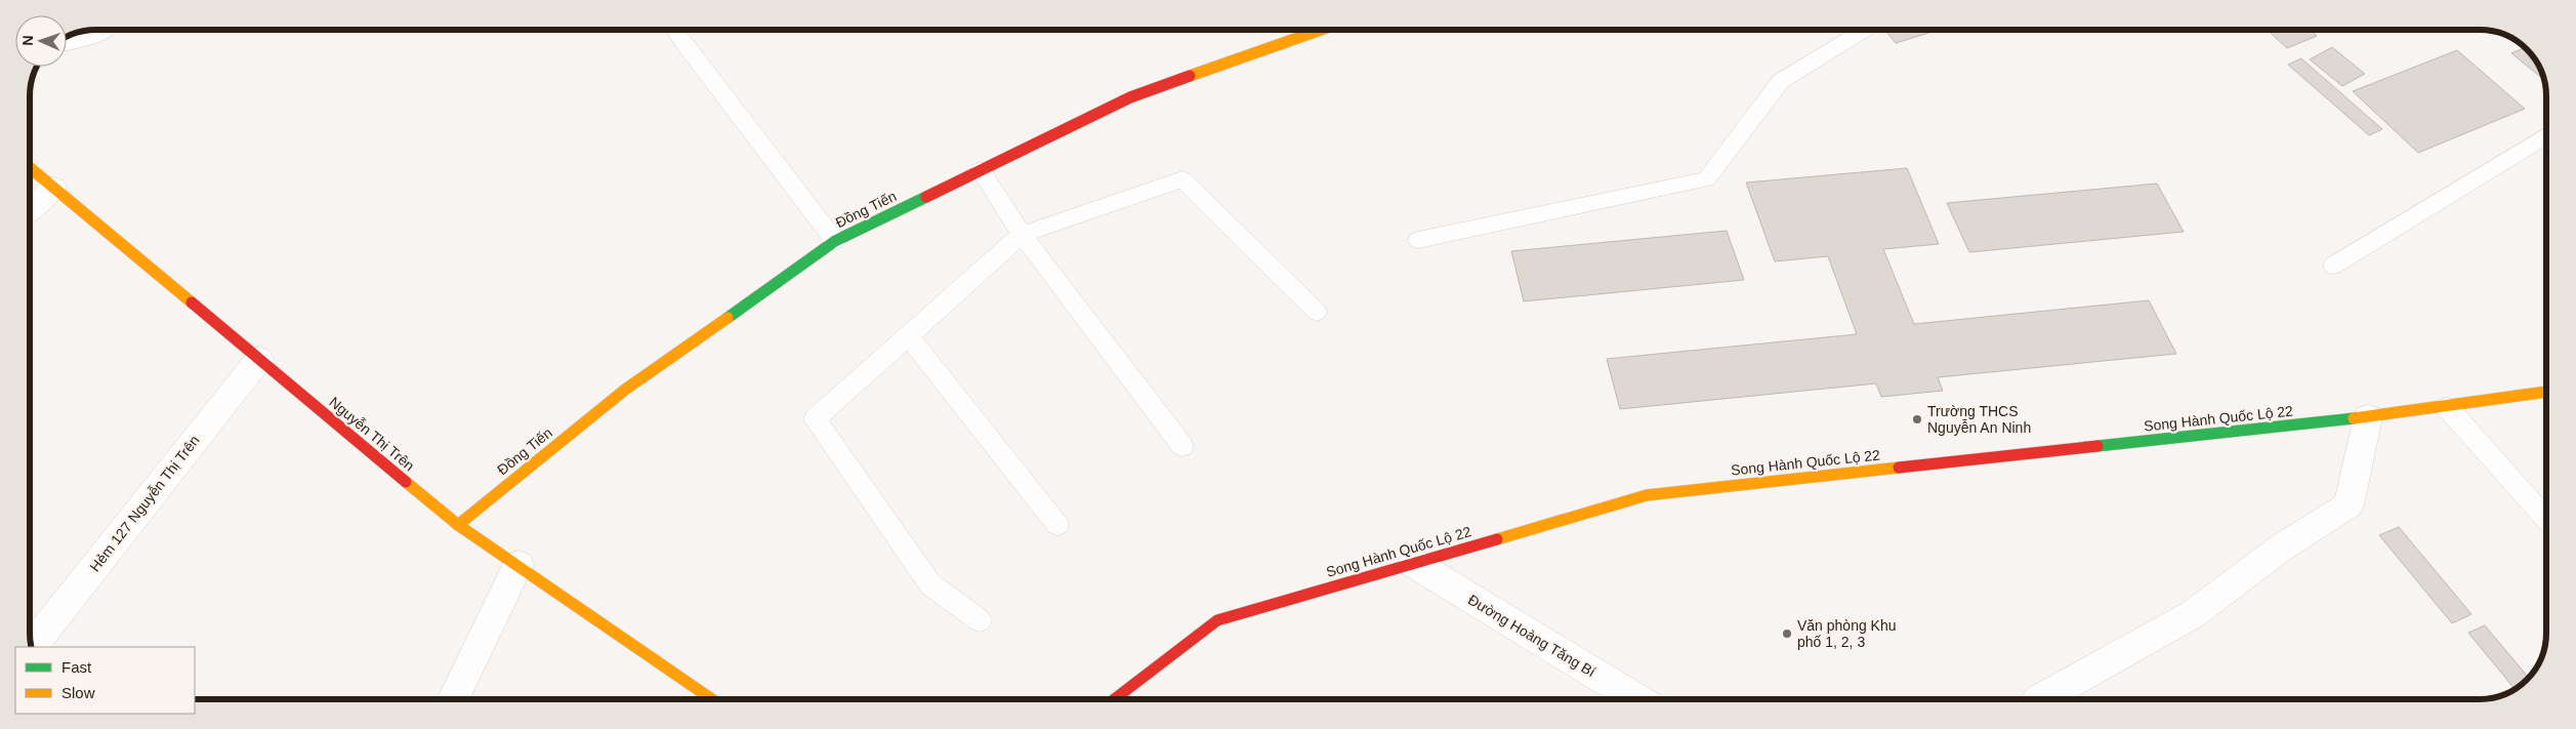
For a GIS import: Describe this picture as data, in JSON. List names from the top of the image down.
{
  "streets": {
    "street": [
      "Đồng Tiến",
      "Song Hành Quốc Lộ 22",
      "Nguyễn Thị Trên",
      "Hẻm 127 Nguyễn Thị Trên",
      "Đường Hoàng Tăng Bí"
    ]
  },
  "crossings": [
    ["Đồng Tiến", "Nguyễn Thị Trên"],
    ["Song Hành Quốc Lộ 22", "Đường Hoàng Tăng Bí"],
    ["Nguyễn Thị Trên", "Hẻm 127 Nguyễn Thị Trên"]
  ],
  "places": ["Trường THCS Nguyễn An Ninh", "Văn phòng Khu phố 1, 2, 3"],
  "legend": ["Fast", "Slow"],
  "north": "left"
}
